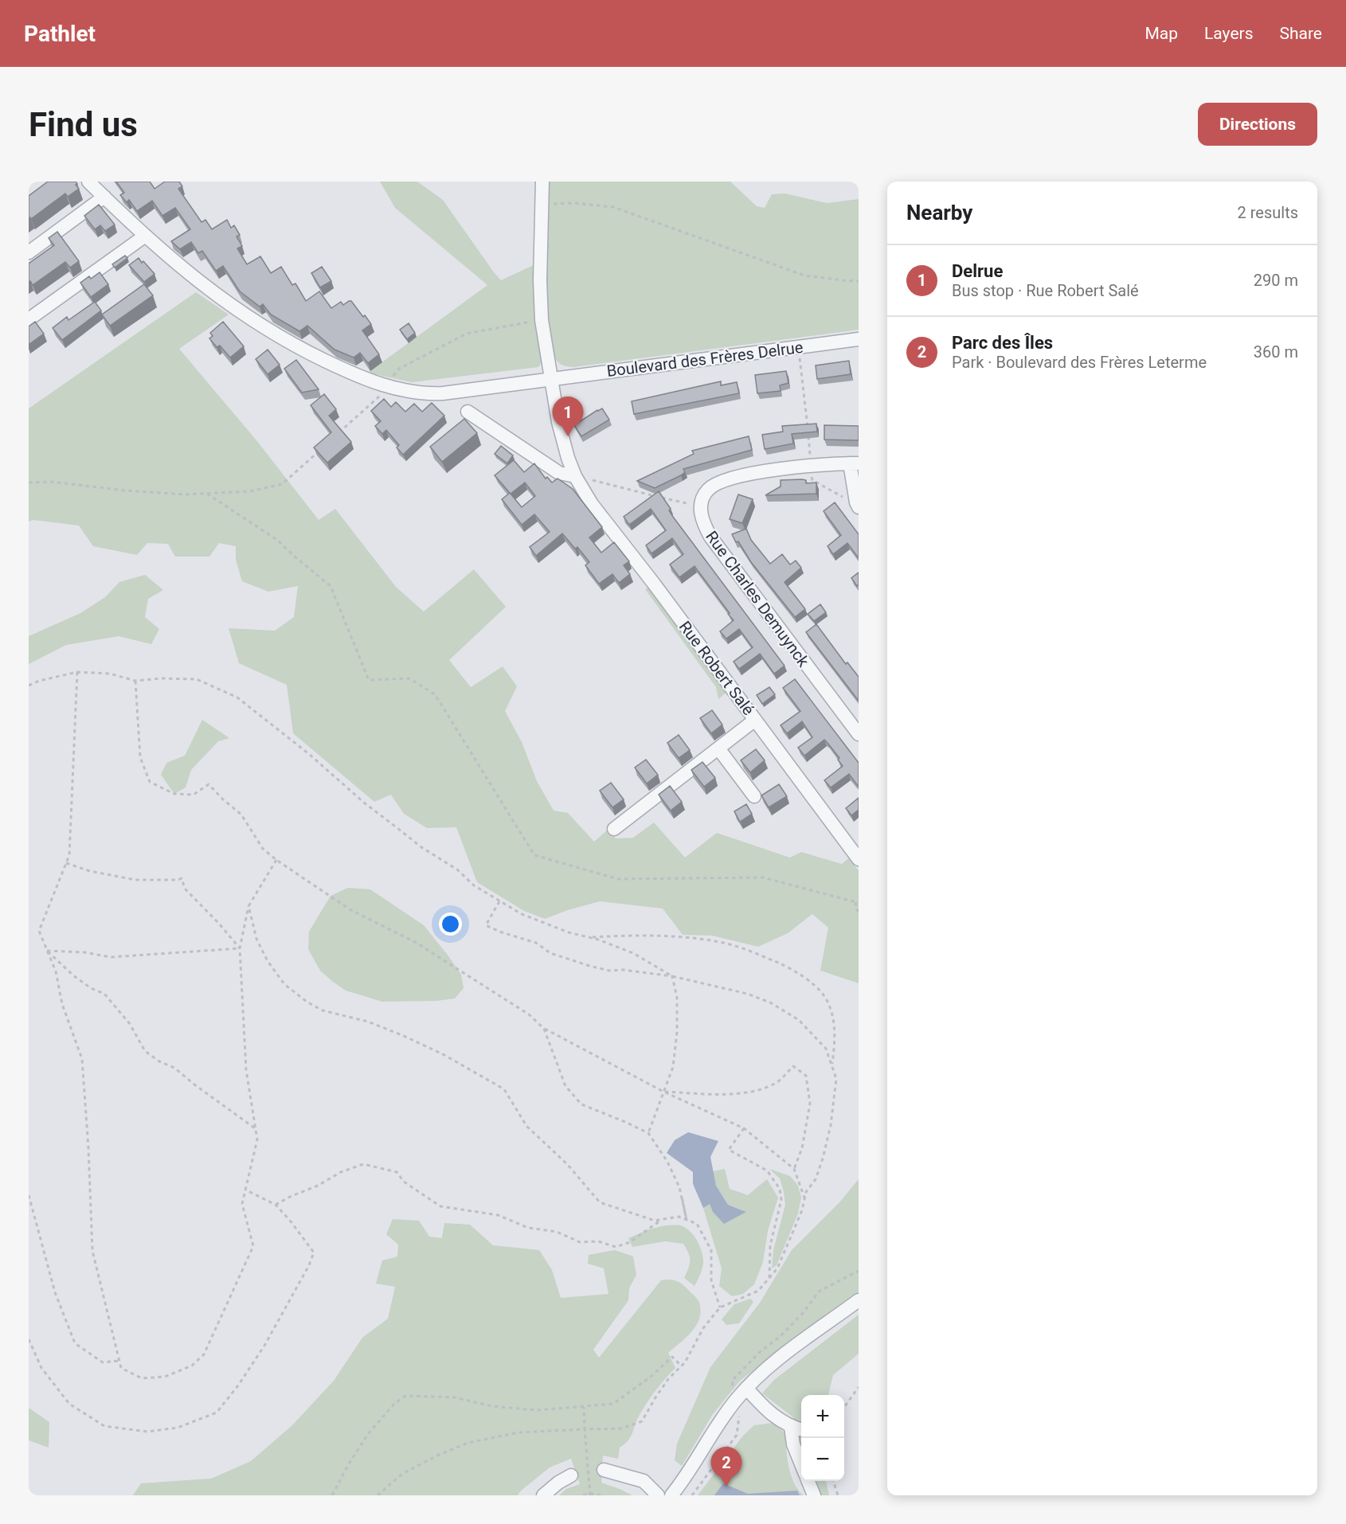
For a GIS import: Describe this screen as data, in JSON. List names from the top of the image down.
{
  "streets": {
    "street": ["Boulevard des Frères Delrue", "Rue Charles Demuynck", "Rue Robert Salé"]
  },
  "crossings": [
    ["Boulevard des Frères Delrue", "Rue Robert Salé"]
  ],
  "page": {
    "header": "Pathlet",
    "nav": ["Map", "Layers", "Share"],
    "buttons": "Directions",
    "title": "Find us",
    "heading": ["Nearby", "2 results"],
    "list": [
      {
        "mark": "1",
        "name": "Delrue",
        "note": "Bus stop · Rue Robert Salé",
        "value": "290 m"
      },
      {
        "mark": "2",
        "name": "Parc des Îles",
        "note": "Park · Boulevard des Frères Leterme",
        "value": "360 m"
      }
    ],
    "pins": ["1", "2"],
    "map_buttons": ["+", "−"]
  }
}
